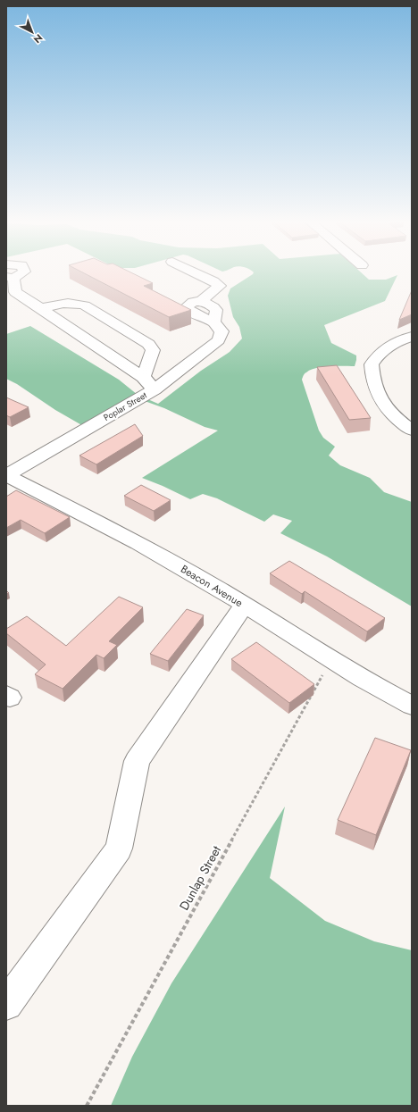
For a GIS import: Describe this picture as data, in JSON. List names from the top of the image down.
{
  "streets": {
    "street": ["Poplar Street", "Beacon Avenue"],
    "path": ["Dunlap Street"]
  },
  "crossings": [
    ["Poplar Street", "Beacon Avenue"],
    ["Beacon Avenue", "Dunlap Street"]
  ],
  "north": "bottom right"
}
